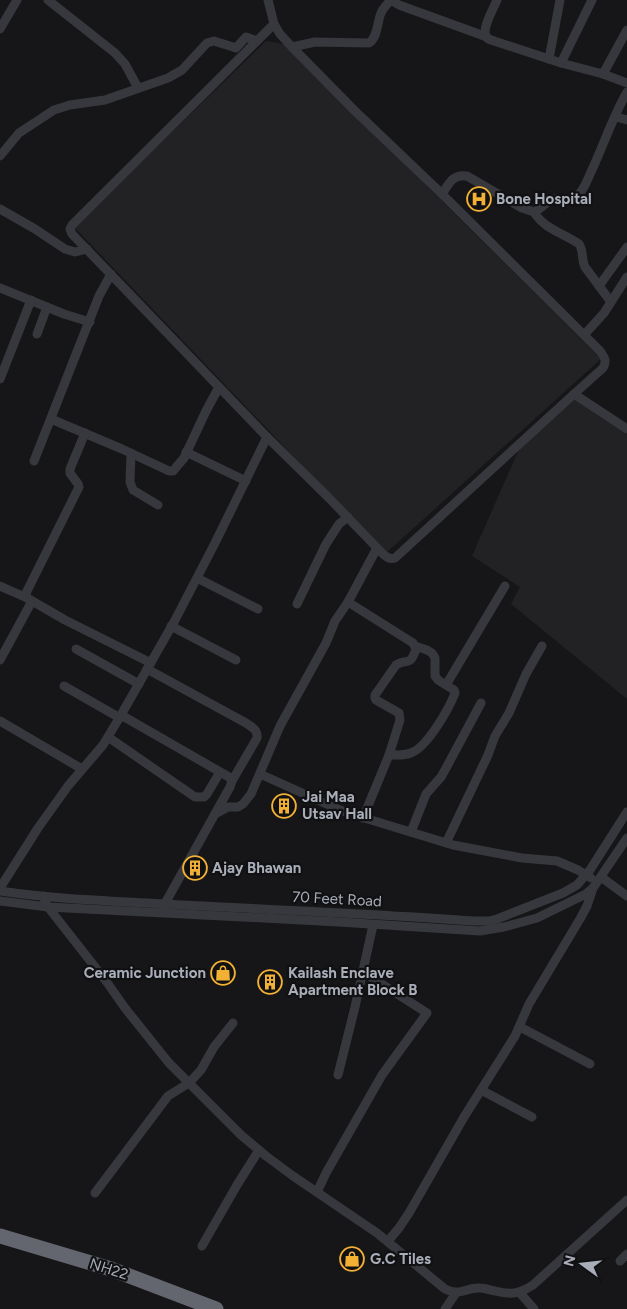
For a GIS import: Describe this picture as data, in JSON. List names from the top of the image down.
{
  "streets": {
    "highway": ["NH22"],
    "street": ["70 Feet Road"]
  },
  "places": {
    "hospital": ["Bone Hospital"],
    "building": ["Jai Maa Utsav Hall", "Ajay Bhawan", "Kailash Enclave Apartment Block B"],
    "shop": ["Ceramic Junction", "G.C Tiles"]
  },
  "north": "left"
}
